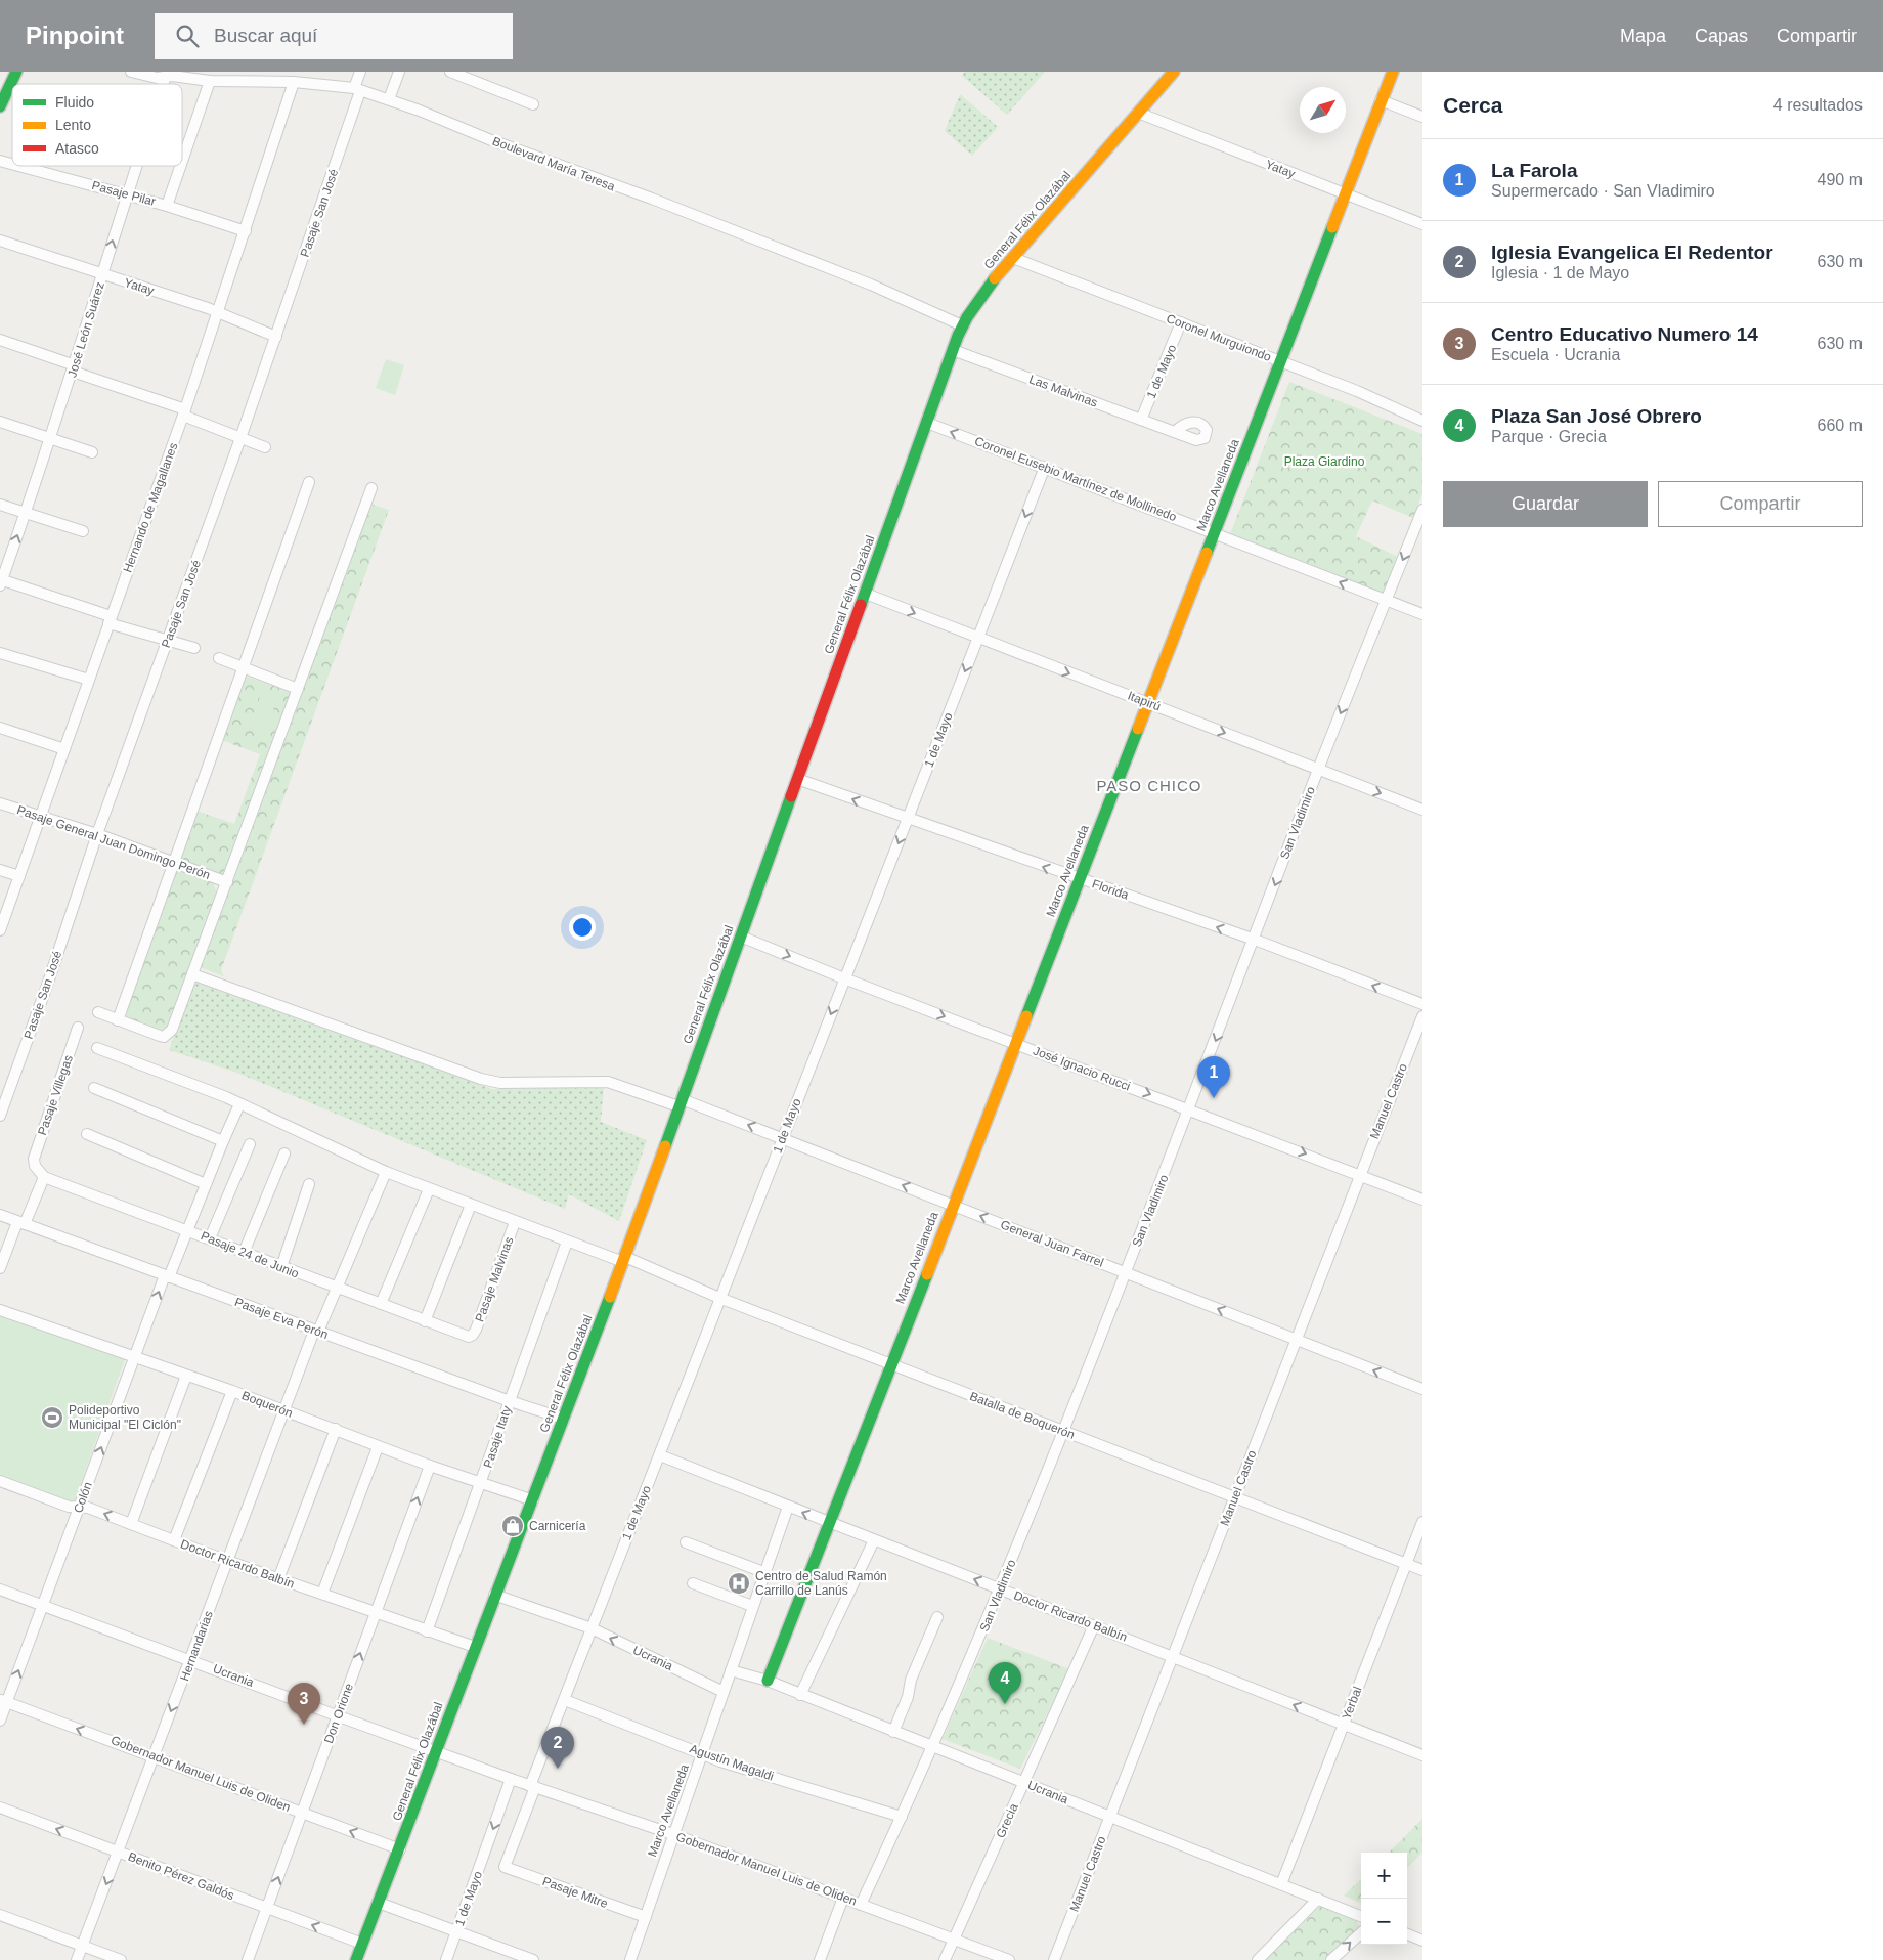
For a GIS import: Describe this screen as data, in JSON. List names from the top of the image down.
{
  "streets": {
    "street": [
      "Boulevard María Teresa",
      "Yatay",
      "Pasaje Pilar",
      "Pasaje San José",
      "General Félix Olazábal",
      "José León Suárez",
      "Coronel Murguiondo",
      "1 de Mayo",
      "Las Malvinas",
      "Coronel Eusebio Martínez de Mollinedo",
      "Marco Avellaneda",
      "Hernando de Magallanes",
      "Itapirú",
      "San Vladimiro",
      "Pasaje General Juan Domingo Perón",
      "Florida",
      "José Ignacio Rucci",
      "Pasaje Villegas",
      "Manuel Castro",
      "General Juan Farrel",
      "Pasaje 24 de Junio",
      "Pasaje Malvinas",
      "Pasaje Eva Perón",
      "Boquerón",
      "Batalla de Boquerón",
      "Pasaje Itaty",
      "Colón",
      "Doctor Ricardo Balbín",
      "Hernandarias",
      "Ucrania",
      "Yerbal",
      "Don Orione",
      "Agustín Magaldi",
      "Gobernador Manuel Luis de Oliden",
      "Grecia",
      "Benito Pérez Galdós",
      "Pasaje Mitre"
    ]
  },
  "crossings": [
    ["Boulevard María Teresa", "Pasaje San José"],
    ["Boulevard María Teresa", "General Félix Olazábal"],
    ["Boulevard María Teresa", "Hernando de Magallanes"],
    ["Yatay", "Pasaje San José"],
    ["Yatay", "General Félix Olazábal"],
    ["Yatay", "José León Suárez"],
    ["Yatay", "Marco Avellaneda"],
    ["Yatay", "Hernando de Magallanes"],
    ["Pasaje Pilar", "José León Suárez"],
    ["Pasaje Pilar", "Hernando de Magallanes"],
    ["Pasaje San José", "Pasaje General Juan Domingo Perón"],
    ["General Félix Olazábal", "Coronel Murguiondo"],
    ["General Félix Olazábal", "Las Malvinas"],
    ["General Félix Olazábal", "Coronel Eusebio Martínez de Mollinedo"],
    ["General Félix Olazábal", "Itapirú"],
    ["General Félix Olazábal", "Florida"],
    ["General Félix Olazábal", "José Ignacio Rucci"],
    ["General Félix Olazábal", "General Juan Farrel"],
    ["General Félix Olazábal", "Pasaje Eva Perón"],
    ["General Félix Olazábal", "Boquerón"],
    ["General Félix Olazábal", "Batalla de Boquerón"],
    ["General Félix Olazábal", "Doctor Ricardo Balbín"],
    ["General Félix Olazábal", "Ucrania"],
    ["General Félix Olazábal", "Gobernador Manuel Luis de Oliden"],
    ["General Félix Olazábal", "Benito Pérez Galdós"],
    ["Coronel Murguiondo", "1 de Mayo"],
    ["Coronel Murguiondo", "Marco Avellaneda"],
    ["1 de Mayo", "Las Malvinas"],
    ["1 de Mayo", "Coronel Eusebio Martínez de Mollinedo"],
    ["1 de Mayo", "Itapirú"],
    ["1 de Mayo", "Florida"],
    ["1 de Mayo", "José Ignacio Rucci"],
    ["1 de Mayo", "General Juan Farrel"],
    ["1 de Mayo", "Batalla de Boquerón"],
    ["1 de Mayo", "Doctor Ricardo Balbín"],
    ["1 de Mayo", "Ucrania"],
    ["1 de Mayo", "Agustín Magaldi"],
    ["1 de Mayo", "Gobernador Manuel Luis de Oliden"],
    ["1 de Mayo", "Pasaje Mitre"],
    ["Coronel Eusebio Martínez de Mollinedo", "Marco Avellaneda"],
    ["Coronel Eusebio Martínez de Mollinedo", "San Vladimiro"],
    ["Marco Avellaneda", "Itapirú"],
    ["Marco Avellaneda", "Florida"],
    ["Marco Avellaneda", "José Ignacio Rucci"],
    ["Marco Avellaneda", "General Juan Farrel"],
    ["Marco Avellaneda", "Batalla de Boquerón"],
    ["Marco Avellaneda", "Doctor Ricardo Balbín"],
    ["Marco Avellaneda", "Ucrania"],
    ["Marco Avellaneda", "Agustín Magaldi"],
    ["Marco Avellaneda", "Gobernador Manuel Luis de Oliden"],
    ["Marco Avellaneda", "Pasaje Mitre"],
    ["Hernando de Magallanes", "Pasaje General Juan Domingo Perón"],
    ["Itapirú", "San Vladimiro"],
    ["San Vladimiro", "Florida"],
    ["San Vladimiro", "José Ignacio Rucci"],
    ["San Vladimiro", "General Juan Farrel"],
    ["San Vladimiro", "Batalla de Boquerón"],
    ["San Vladimiro", "Doctor Ricardo Balbín"],
    ["San Vladimiro", "Ucrania"],
    ["San Vladimiro", "Agustín Magaldi"],
    ["San Vladimiro", "Gobernador Manuel Luis de Oliden"],
    ["José Ignacio Rucci", "Manuel Castro"],
    ["Pasaje Villegas", "Pasaje 24 de Junio"],
    ["Manuel Castro", "General Juan Farrel"],
    ["Manuel Castro", "Batalla de Boquerón"],
    ["Manuel Castro", "Doctor Ricardo Balbín"],
    ["Manuel Castro", "Ucrania"],
    ["Pasaje 24 de Junio", "Pasaje Malvinas"],
    ["Pasaje 24 de Junio", "Colón"],
    ["Pasaje 24 de Junio", "Hernandarias"],
    ["Pasaje Malvinas", "Batalla de Boquerón"],
    ["Pasaje Eva Perón", "Pasaje Itaty"],
    ["Pasaje Eva Perón", "Colón"],
    ["Pasaje Eva Perón", "Hernandarias"],
    ["Boquerón", "Pasaje Itaty"],
    ["Boquerón", "Colón"],
    ["Boquerón", "Hernandarias"],
    ["Boquerón", "Don Orione"],
    ["Batalla de Boquerón", "Pasaje Itaty"],
    ["Batalla de Boquerón", "Colón"],
    ["Batalla de Boquerón", "Hernandarias"],
    ["Batalla de Boquerón", "Yerbal"],
    ["Pasaje Itaty", "Doctor Ricardo Balbín"],
    ["Colón", "Doctor Ricardo Balbín"],
    ["Colón", "Ucrania"],
    ["Colón", "Gobernador Manuel Luis de Oliden"],
    ["Doctor Ricardo Balbín", "Hernandarias"],
    ["Doctor Ricardo Balbín", "Yerbal"],
    ["Doctor Ricardo Balbín", "Don Orione"],
    ["Doctor Ricardo Balbín", "Grecia"],
    ["Hernandarias", "Ucrania"],
    ["Hernandarias", "Gobernador Manuel Luis de Oliden"],
    ["Hernandarias", "Benito Pérez Galdós"],
    ["Ucrania", "Yerbal"],
    ["Ucrania", "Don Orione"],
    ["Ucrania", "Gobernador Manuel Luis de Oliden"],
    ["Ucrania", "Grecia"],
    ["Don Orione", "Gobernador Manuel Luis de Oliden"],
    ["Don Orione", "Benito Pérez Galdós"],
    ["Gobernador Manuel Luis de Oliden", "Grecia"]
  ],
  "one_way": [
    "José León Suárez",
    "1 de Mayo",
    "Coronel Eusebio Martínez de Mollinedo",
    "Itapirú",
    "San Vladimiro",
    "Florida",
    "José Ignacio Rucci",
    "General Juan Farrel",
    "Benito Pérez Galdós"
  ],
  "districts": ["PASO CHICO"],
  "parks": ["Plaza Giardino"],
  "places": {
    "sports": ["Polideportivo Municipal \"El Ciclón\""],
    "shop": ["Carnicería"],
    "hospital": ["Centro de Salud Ramón Carrillo de Lanús"]
  },
  "legend": ["Fluido", "Lento", "Atasco"],
  "north": "top right",
  "page": {
    "header": "Pinpoint",
    "search": "Buscar aquí",
    "nav": ["Mapa", "Capas", "Compartir"],
    "heading": ["Cerca", "4 resultados"],
    "list": [
      {
        "mark": "1",
        "name": "La Farola",
        "note": "Supermercado · San Vladimiro",
        "value": "490 m"
      },
      {
        "mark": "2",
        "name": "Iglesia Evangelica El Redentor",
        "note": "Iglesia · 1 de Mayo",
        "value": "630 m"
      },
      {
        "mark": "3",
        "name": "Centro Educativo Numero 14",
        "note": "Escuela · Ucrania",
        "value": "630 m"
      },
      {
        "mark": "4",
        "name": "Plaza San José Obrero",
        "note": "Parque · Grecia",
        "value": "660 m"
      }
    ],
    "buttons": ["Guardar", "Compartir"],
    "pins": [
      "1",
      "4",
      "3",
      "2"
    ],
    "map_buttons": ["+", "−"]
  }
}
